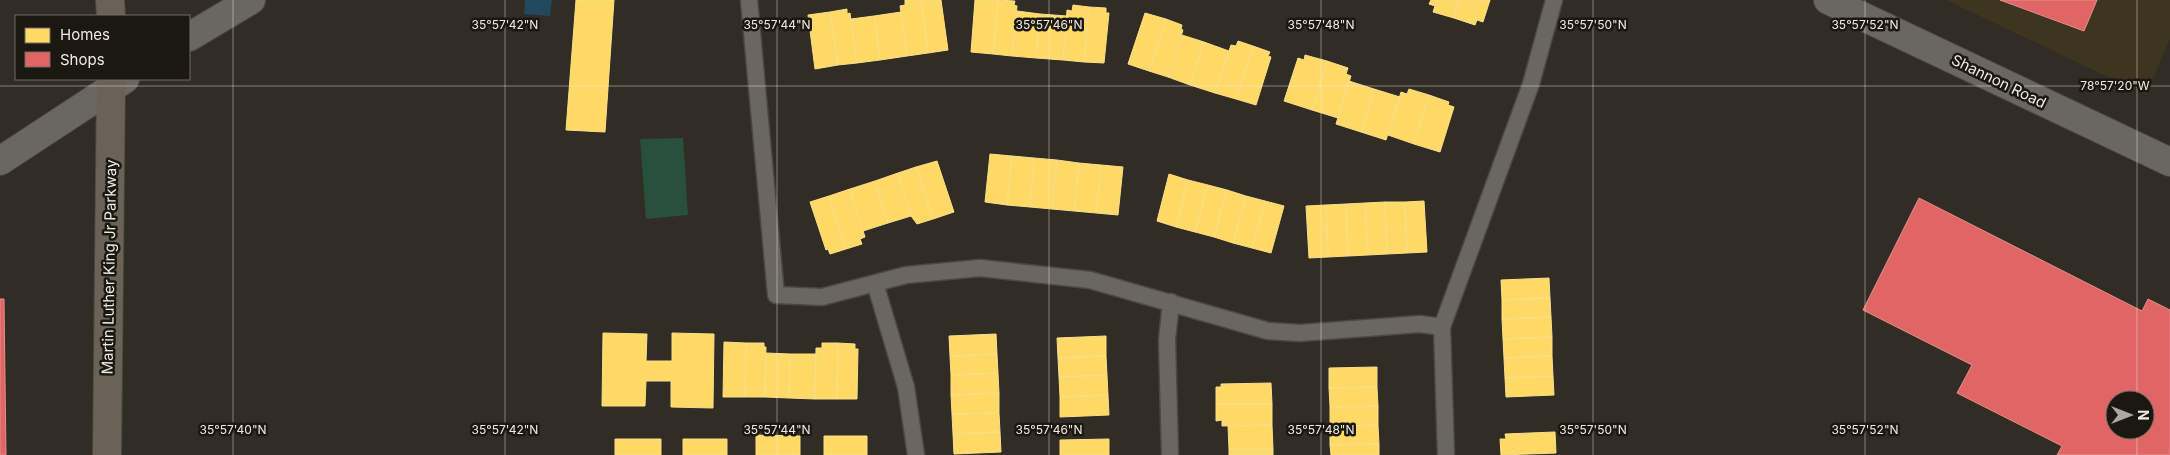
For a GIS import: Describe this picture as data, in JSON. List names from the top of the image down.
{
  "streets": {
    "main road": ["Martin Luther King Jr Parkway"],
    "street": ["Shannon Road"]
  },
  "legend": ["Homes", "Shops"],
  "north": "right",
  "coordinates": [
    "35°57'42\"N",
    "35°57'44\"N",
    "35°57'46\"N",
    "35°57'48\"N",
    "35°57'50\"N",
    "35°57'52\"N",
    "78°57'20\"W",
    "35°57'40\"N"
  ]
}
